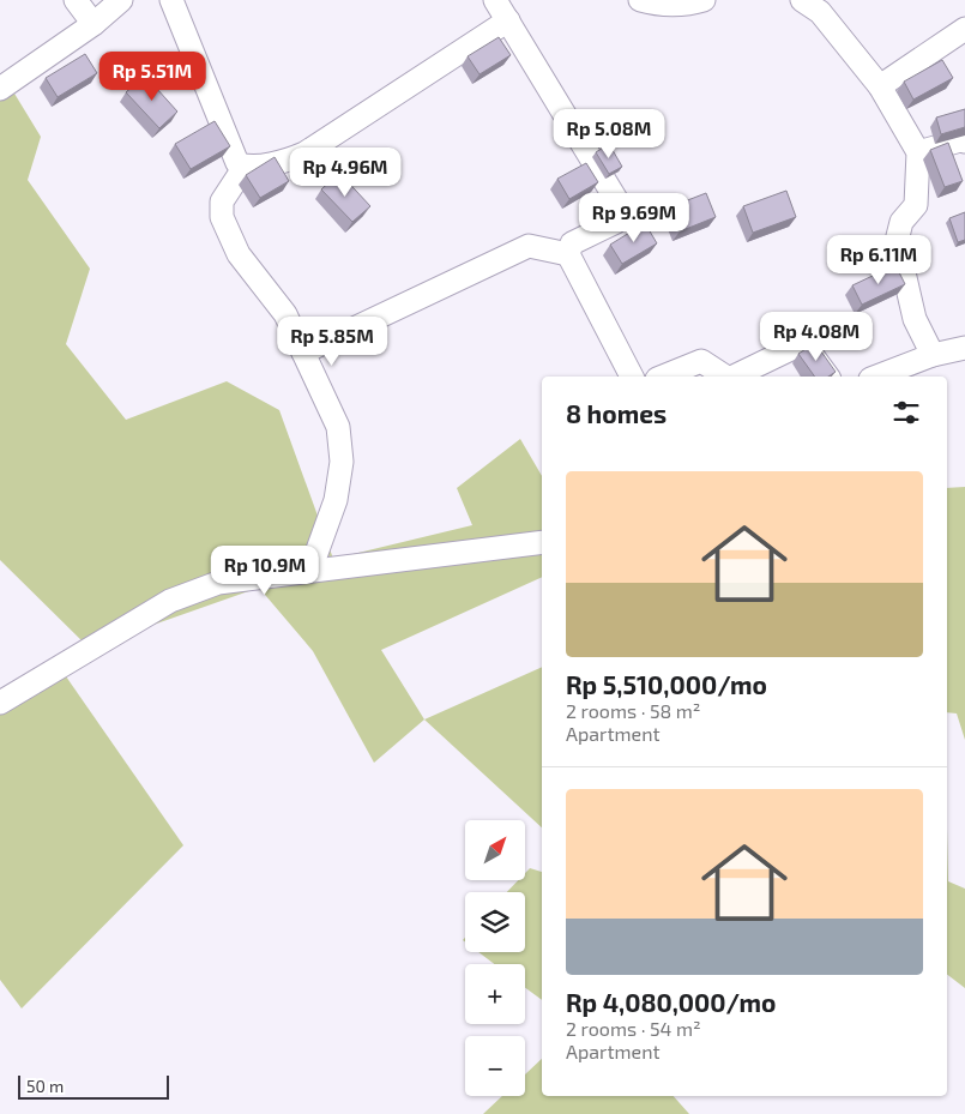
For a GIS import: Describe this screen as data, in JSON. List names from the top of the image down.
{
  "scale_bar": "50 m",
  "north": "top right",
  "page": {
    "price": [
      "Rp 5.51M",
      "Rp 5.08M",
      "Rp 4.96M",
      "Rp 9.69M",
      "Rp 6.11M",
      "Rp 4.08M",
      "Rp 5.85M",
      "Rp 10.9M"
    ],
    "heading": "8 homes",
    "list": [
      {
        "name": "Rp 5,510,000/mo",
        "note": "2 rooms · 58 m² · Apartment"
      },
      {
        "name": "Rp 4,080,000/mo",
        "note": "2 rooms · 54 m² · Apartment"
      }
    ],
    "map_buttons": ["+", "−"],
    "scale": "50 m"
  }
}
